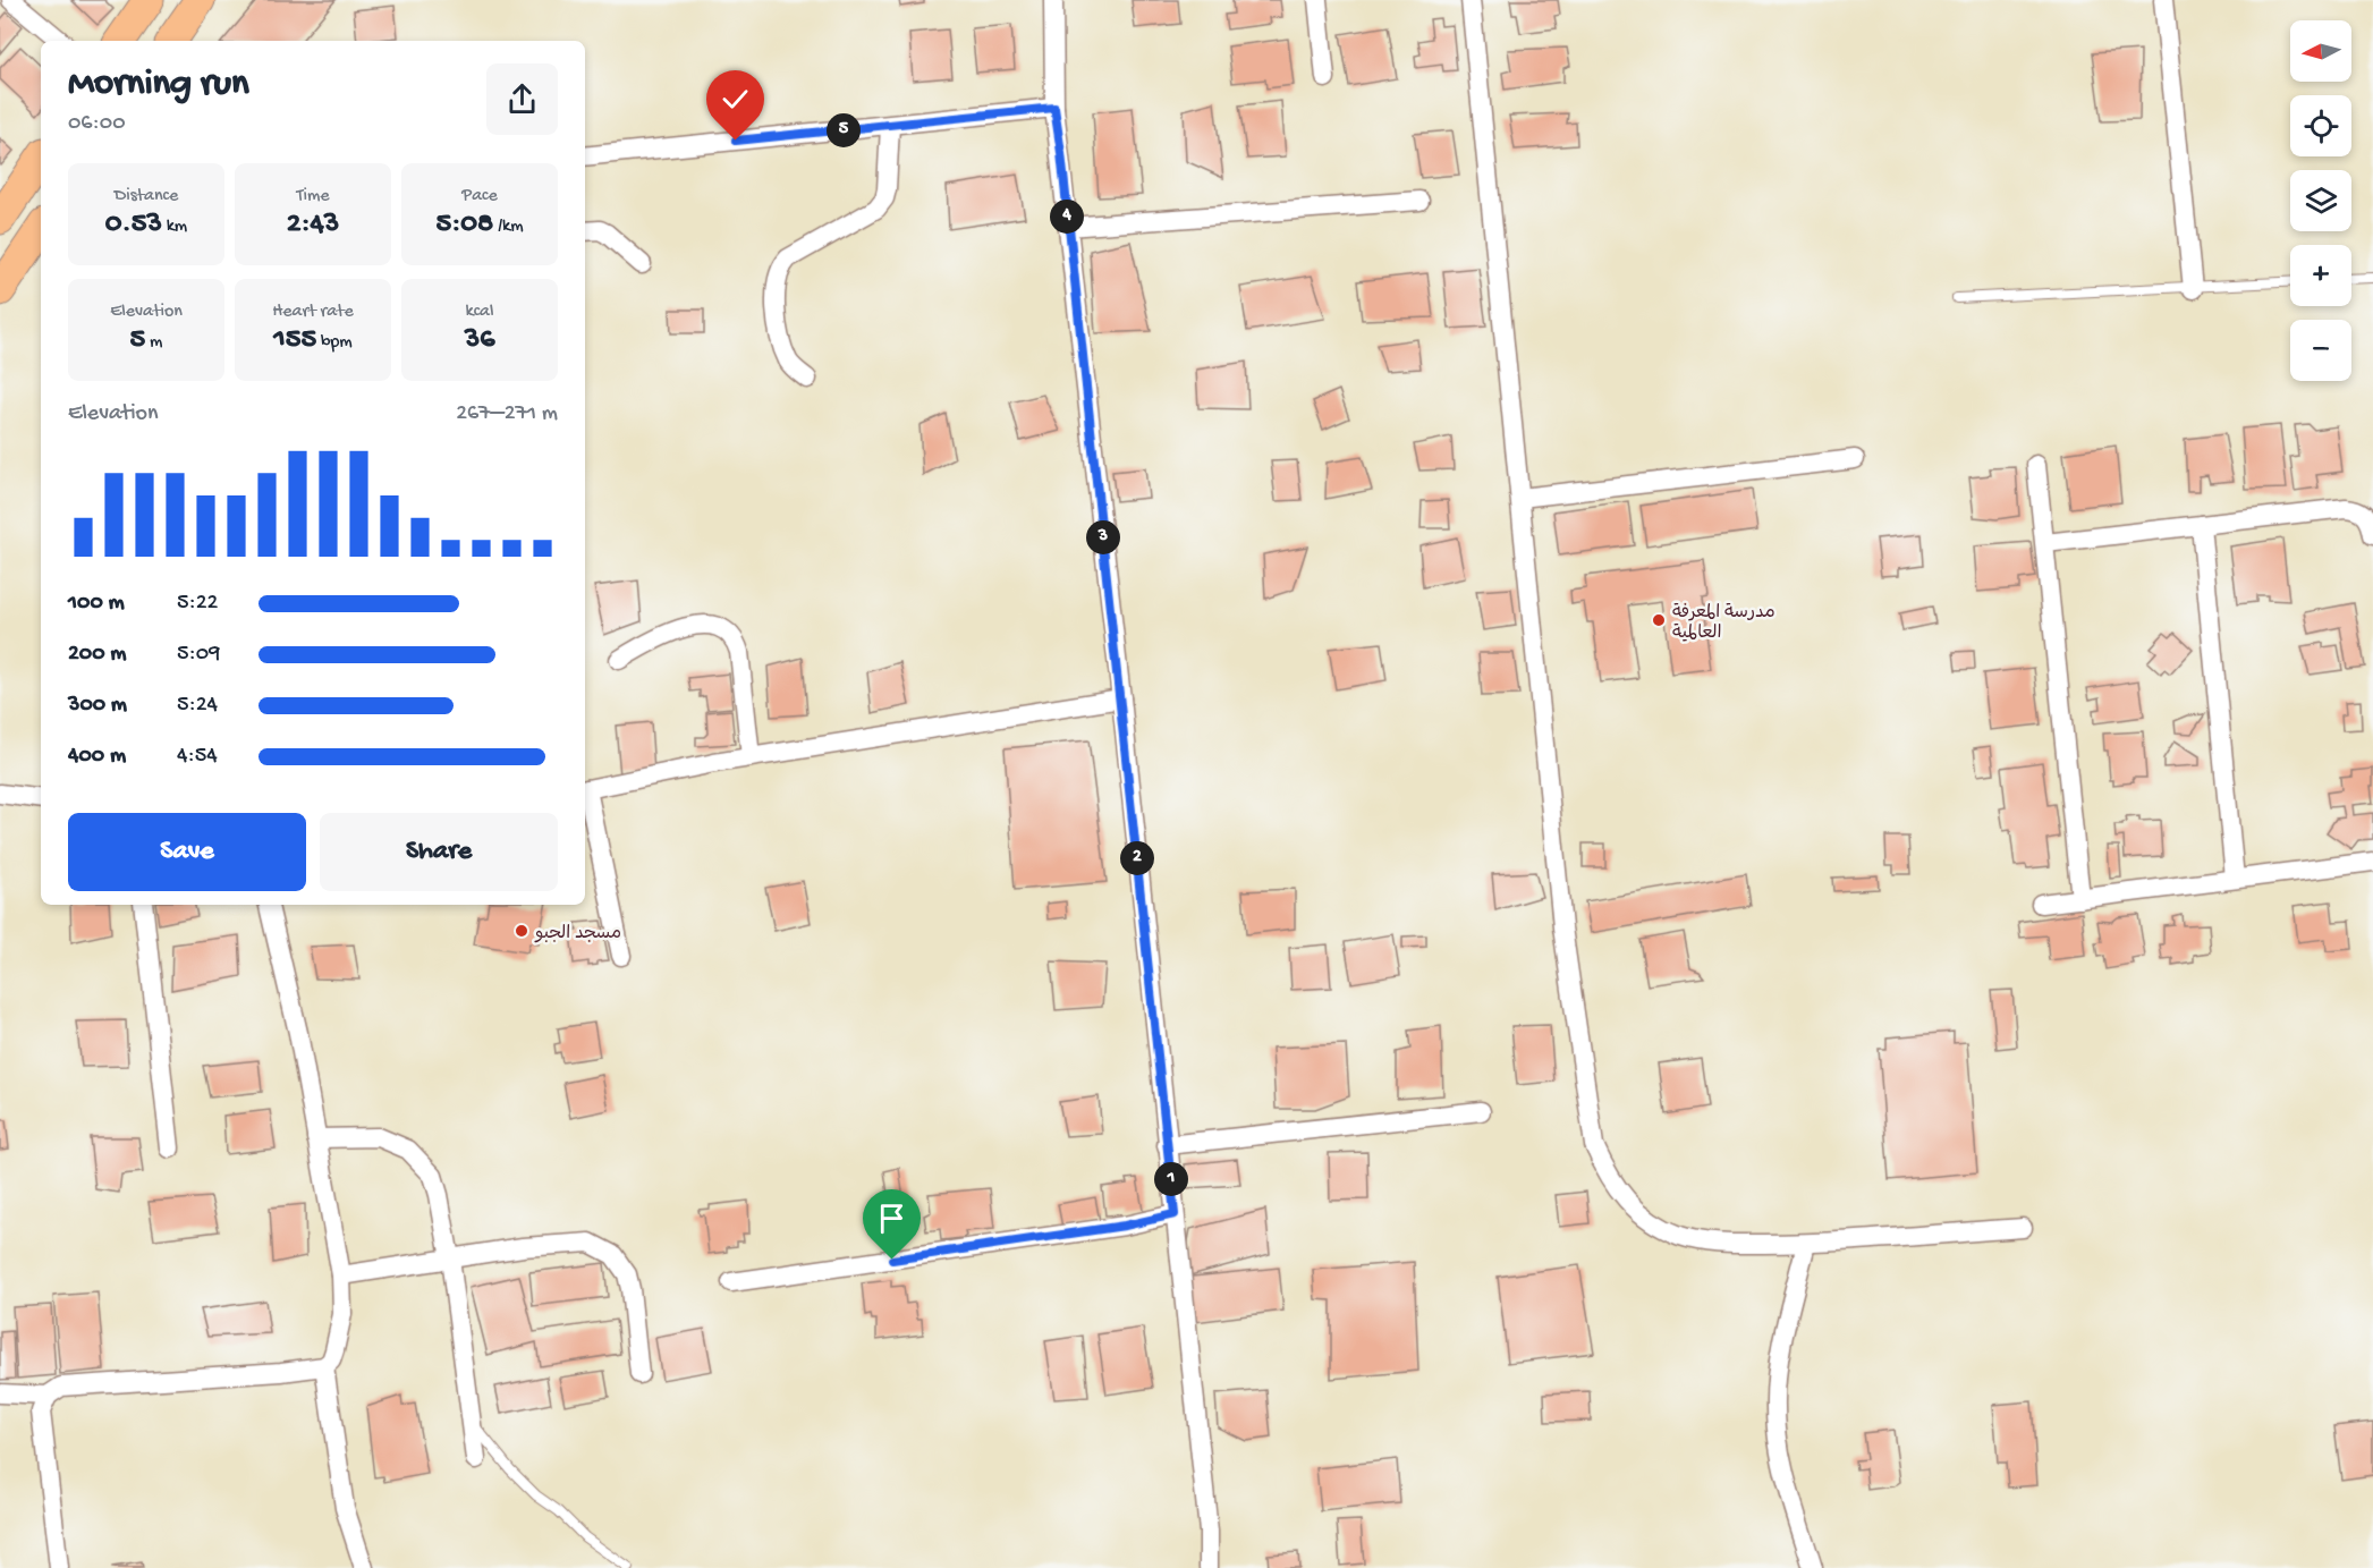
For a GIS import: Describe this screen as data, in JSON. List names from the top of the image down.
{
  "places": ["مدرسة المعرفة العالمية", "مسجد الجبو"],
  "north": "left",
  "page": {
    "map_buttons": ["+", "−"],
    "heading": ["Morning run", "06:00"],
    "pins": [
      "5",
      "4",
      "3",
      "2",
      "1"
    ],
    "stats": [
      ["Distance", "0.53 km"],
      ["Time", "2:43"],
      ["Pace", "5:08 /km"],
      ["Elevation", "5 m"],
      ["Heart rate", "155 bpm"],
      ["kcal", "36"]
    ],
    "chart": ["Elevation", "267–271 m"],
    "list": [
      {
        "name": "100 m",
        "note": "5:22"
      },
      {
        "name": "200 m",
        "note": "5:09"
      },
      {
        "name": "300 m",
        "note": "5:24"
      },
      {
        "name": "400 m",
        "note": "4:54"
      }
    ],
    "buttons": ["Save", "Share"]
  }
}
